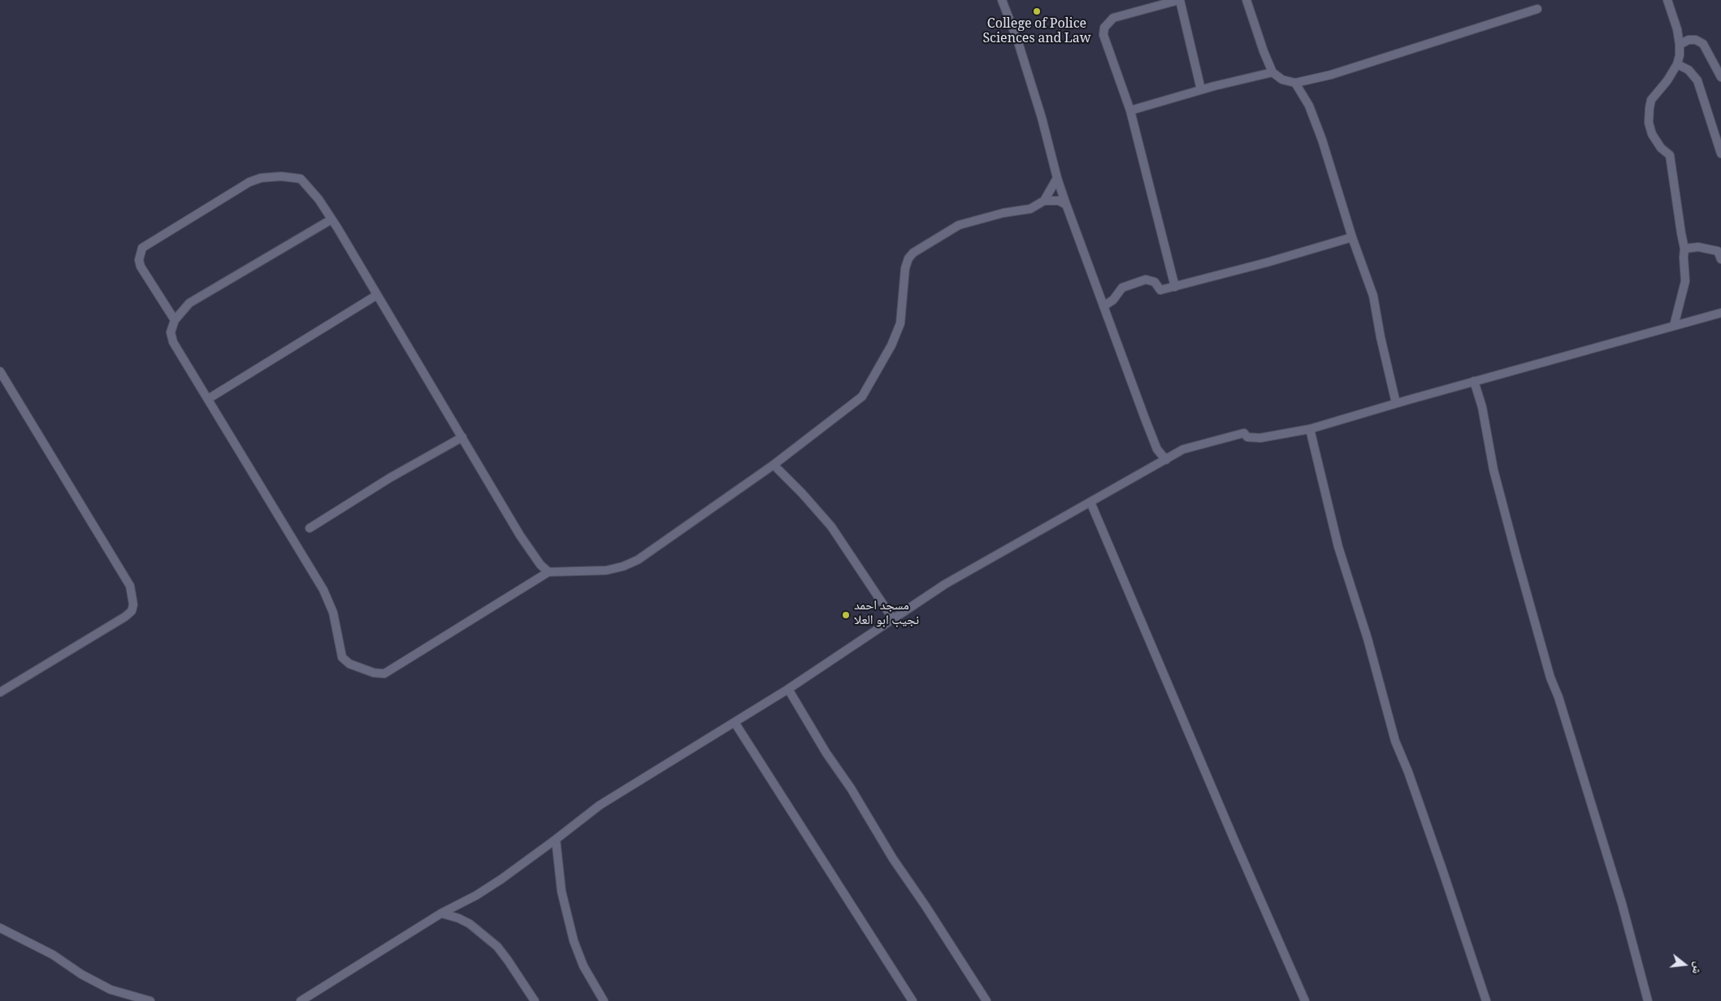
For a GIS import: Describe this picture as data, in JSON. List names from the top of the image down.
{
  "places": ["College of Police Sciences and Law", "مسجد احمد نجيب ابو العلا"],
  "north": "right"
}
